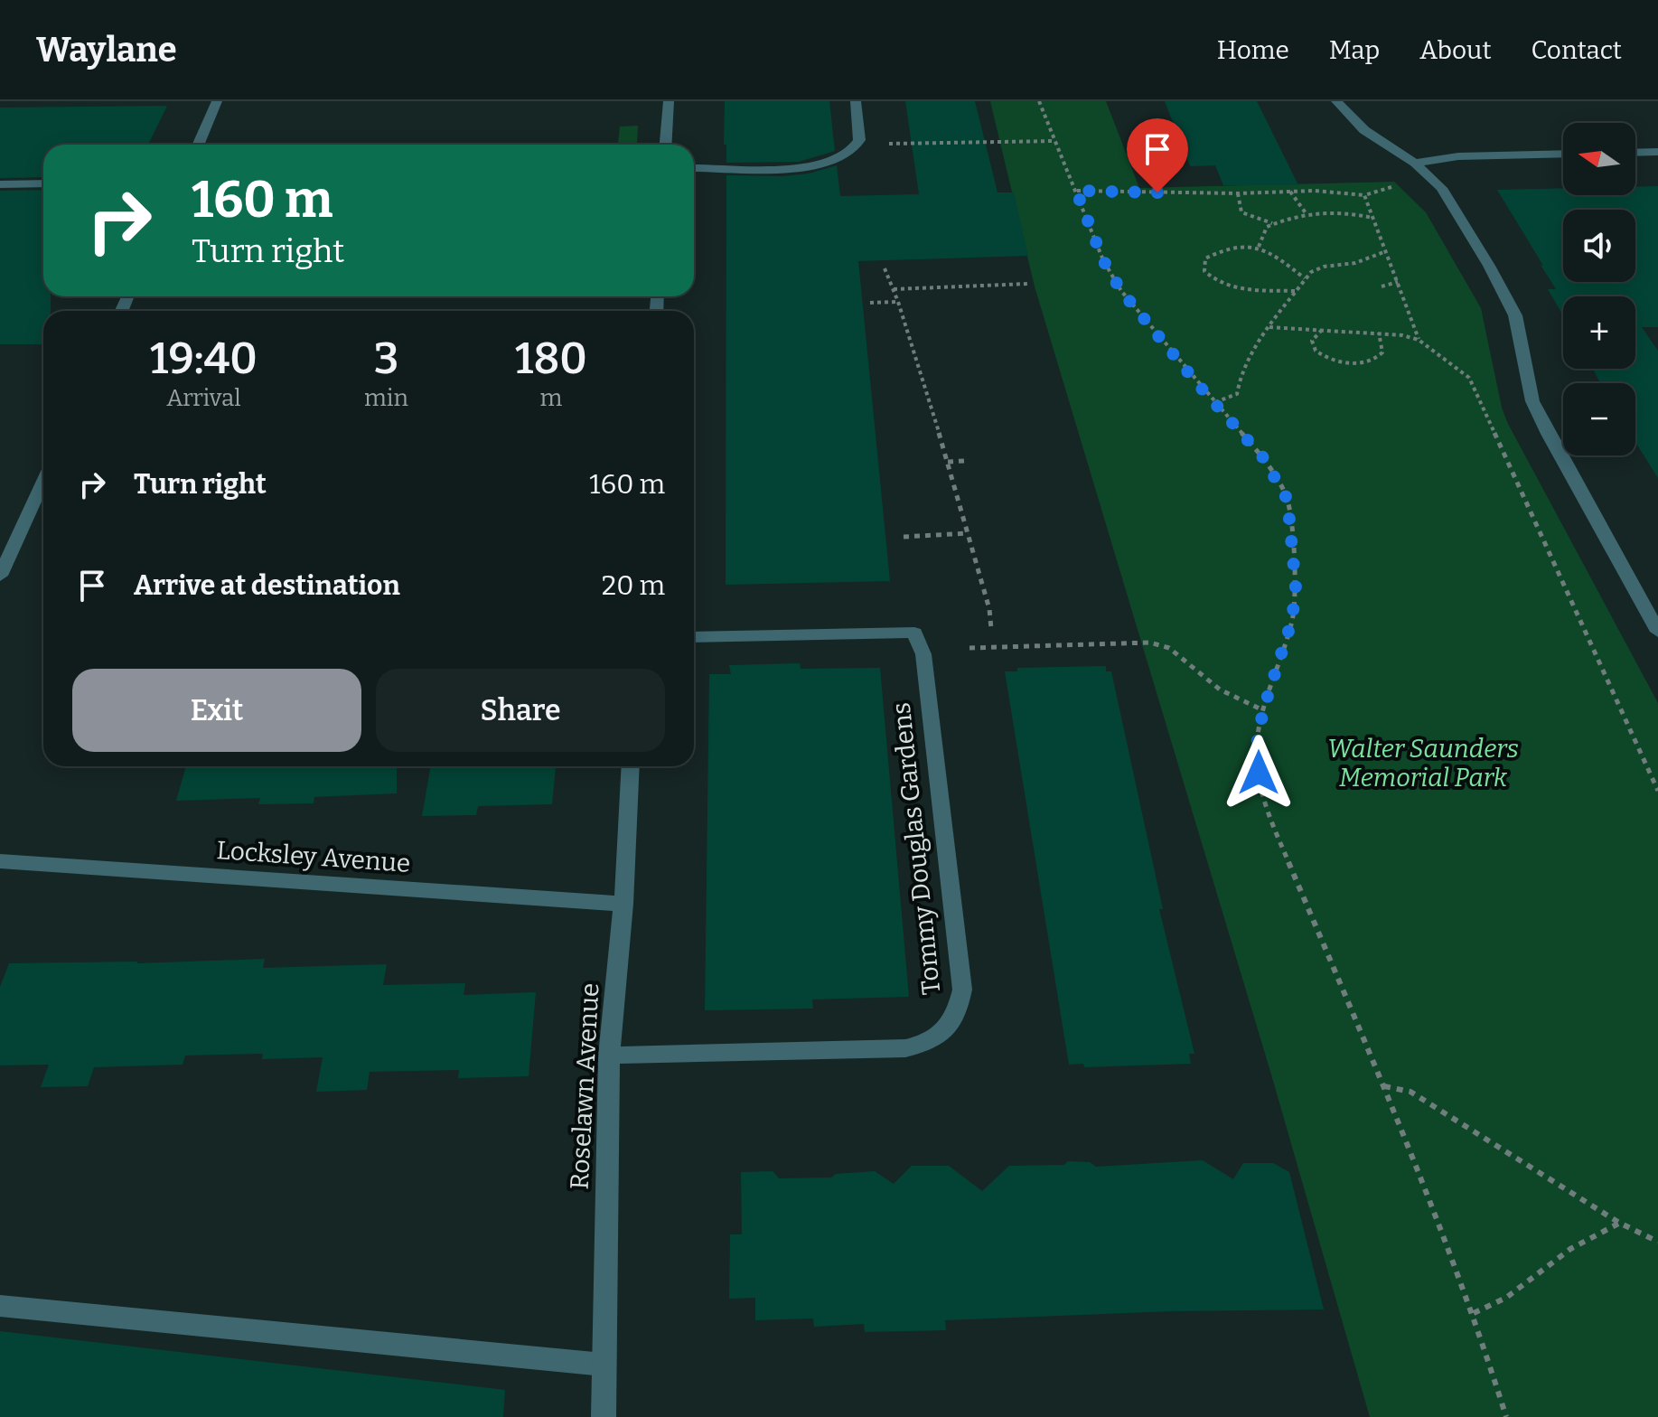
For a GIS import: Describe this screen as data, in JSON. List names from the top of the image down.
{
  "streets": {
    "street": ["Tommy Douglas Gardens", "Locksley Avenue", "Roselawn Avenue"]
  },
  "crossings": [
    ["Tommy Douglas Gardens", "Roselawn Avenue"],
    ["Locksley Avenue", "Roselawn Avenue"]
  ],
  "parks": ["Walter Saunders Memorial Park"],
  "north": "left",
  "page": {
    "header": "Waylane",
    "nav": [
      "Home",
      "Map",
      "About",
      "Contact"
    ],
    "map_buttons": ["+", "−"],
    "turn": ["160 m", "Turn right"],
    "eta": [
      "19:40",
      "Arrival",
      "3",
      "min",
      "180",
      "m"
    ],
    "list": [
      {
        "name": "Turn right",
        "value": "160 m"
      },
      {
        "name": "Arrive at destination",
        "value": "20 m"
      }
    ],
    "buttons": ["Exit", "Share"]
  }
}
